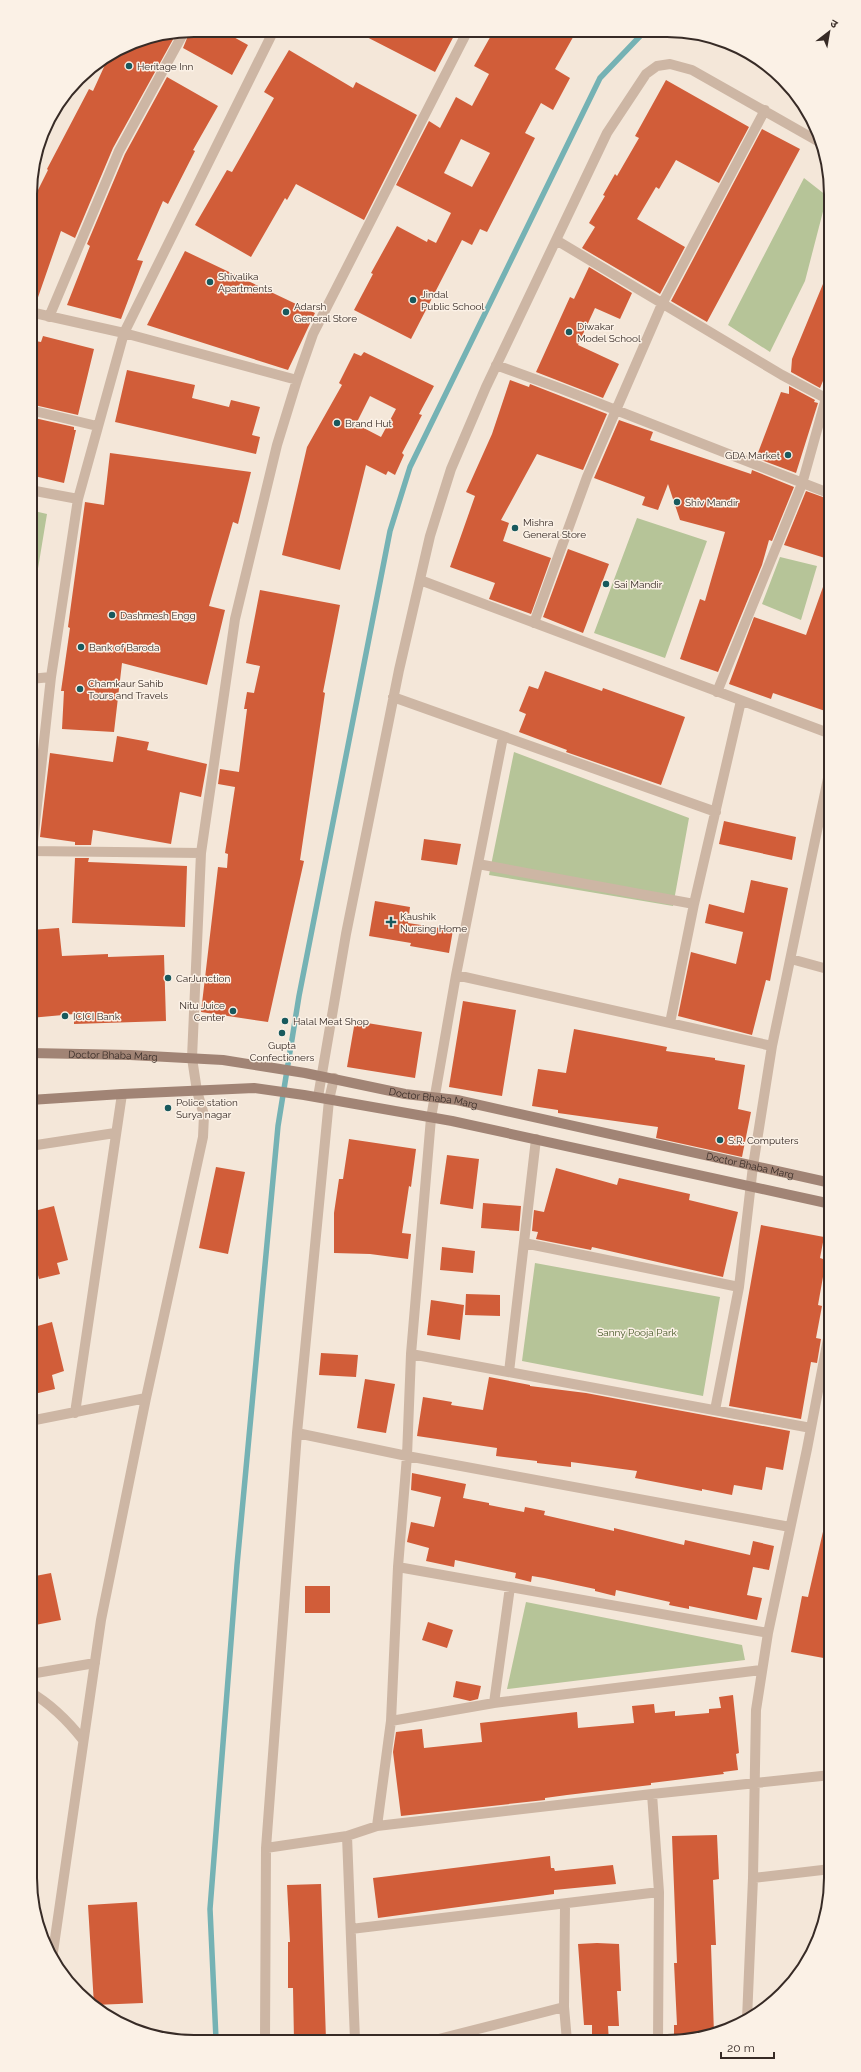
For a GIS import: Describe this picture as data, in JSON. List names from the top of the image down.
{
  "streets": {
    "street": ["Doctor Bhaba Marg"]
  },
  "parks": ["Sanny Pooja Park"],
  "places": {
    "other": [
      "Heritage Inn",
      "Shivalika Apartments",
      "Jindal Public School",
      "Adarsh General Store",
      "Diwakar Model School",
      "Brand Hut",
      "GDA Market",
      "Shiv Mandir",
      "Mishra General Store",
      "Sai Mandir",
      "Dashmesh Engg",
      "Bank of Baroda",
      "Chamkaur Sahib Tours and Travels",
      "CarJunction",
      "Nitu Juice Center",
      "ICICI Bank",
      "Halal Meat Shop",
      "Gupta Confectioners",
      "Police station Surya nagar",
      "S.R. Computers"
    ],
    "health": ["Kaushik Nursing Home"]
  },
  "scale_bar": "20 m",
  "north": "top right"
}
